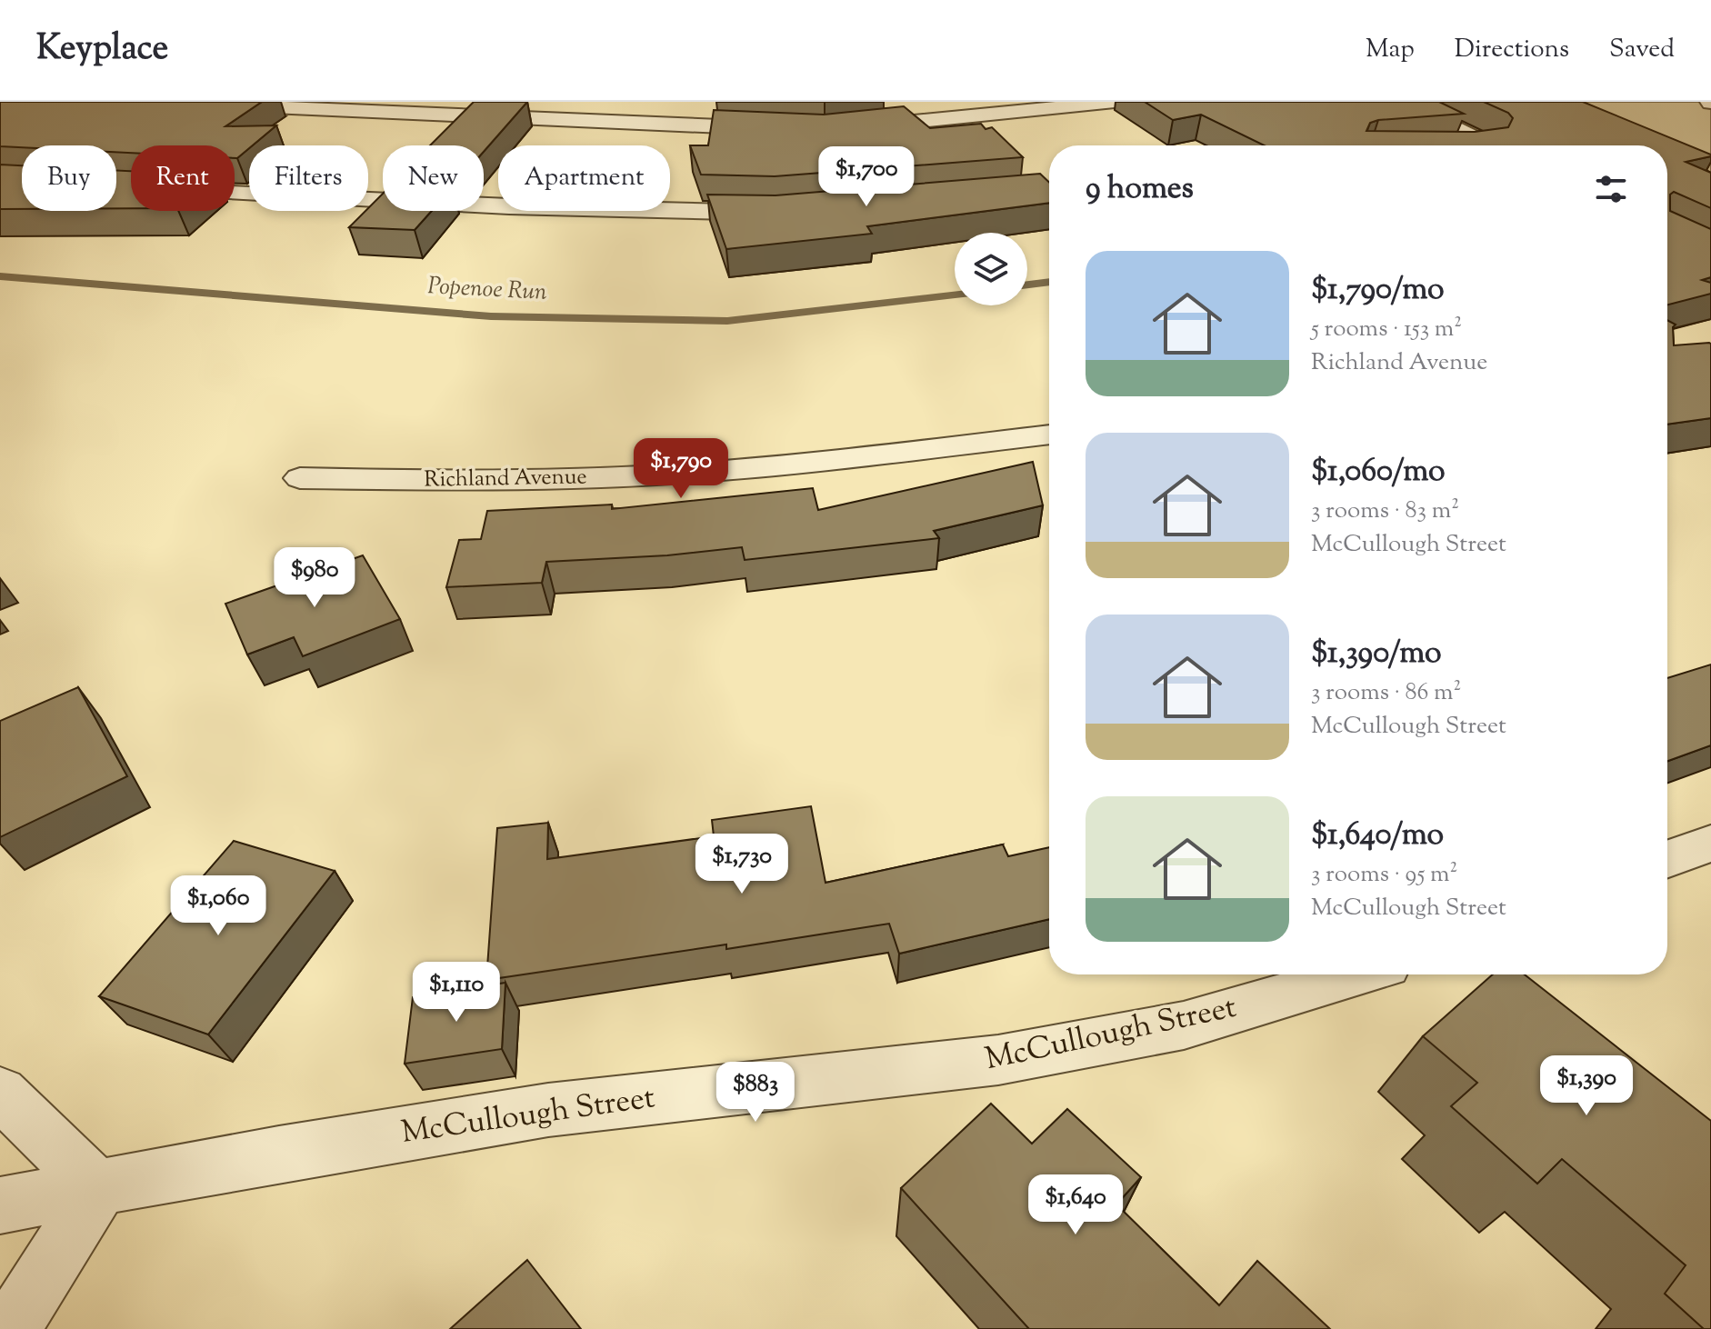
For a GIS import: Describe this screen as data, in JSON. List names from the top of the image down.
{
  "streets": {
    "street": ["Richland Avenue", "McCullough Street"]
  },
  "water": ["Popenoe Run"],
  "page": {
    "header": "Keyplace",
    "nav": ["Map", "Directions", "Saved"],
    "chip": [
      "Buy",
      "Rent",
      "Filters",
      "New",
      "Apartment"
    ],
    "heading": "9 homes",
    "price": [
      "$1,700",
      "$1,790",
      "$980",
      "$1,730",
      "$1,060",
      "$1,110",
      "$1,390",
      "$883",
      "$1,640"
    ],
    "list": [
      {
        "name": "$1,790/mo",
        "note": "5 rooms · 153 m² · Richland Avenue"
      },
      {
        "name": "$1,060/mo",
        "note": "3 rooms · 83 m² · McCullough Street"
      },
      {
        "name": "$1,390/mo",
        "note": "3 rooms · 86 m² · McCullough Street"
      },
      {
        "name": "$1,640/mo",
        "note": "3 rooms · 95 m² · McCullough Street"
      }
    ]
  }
}
